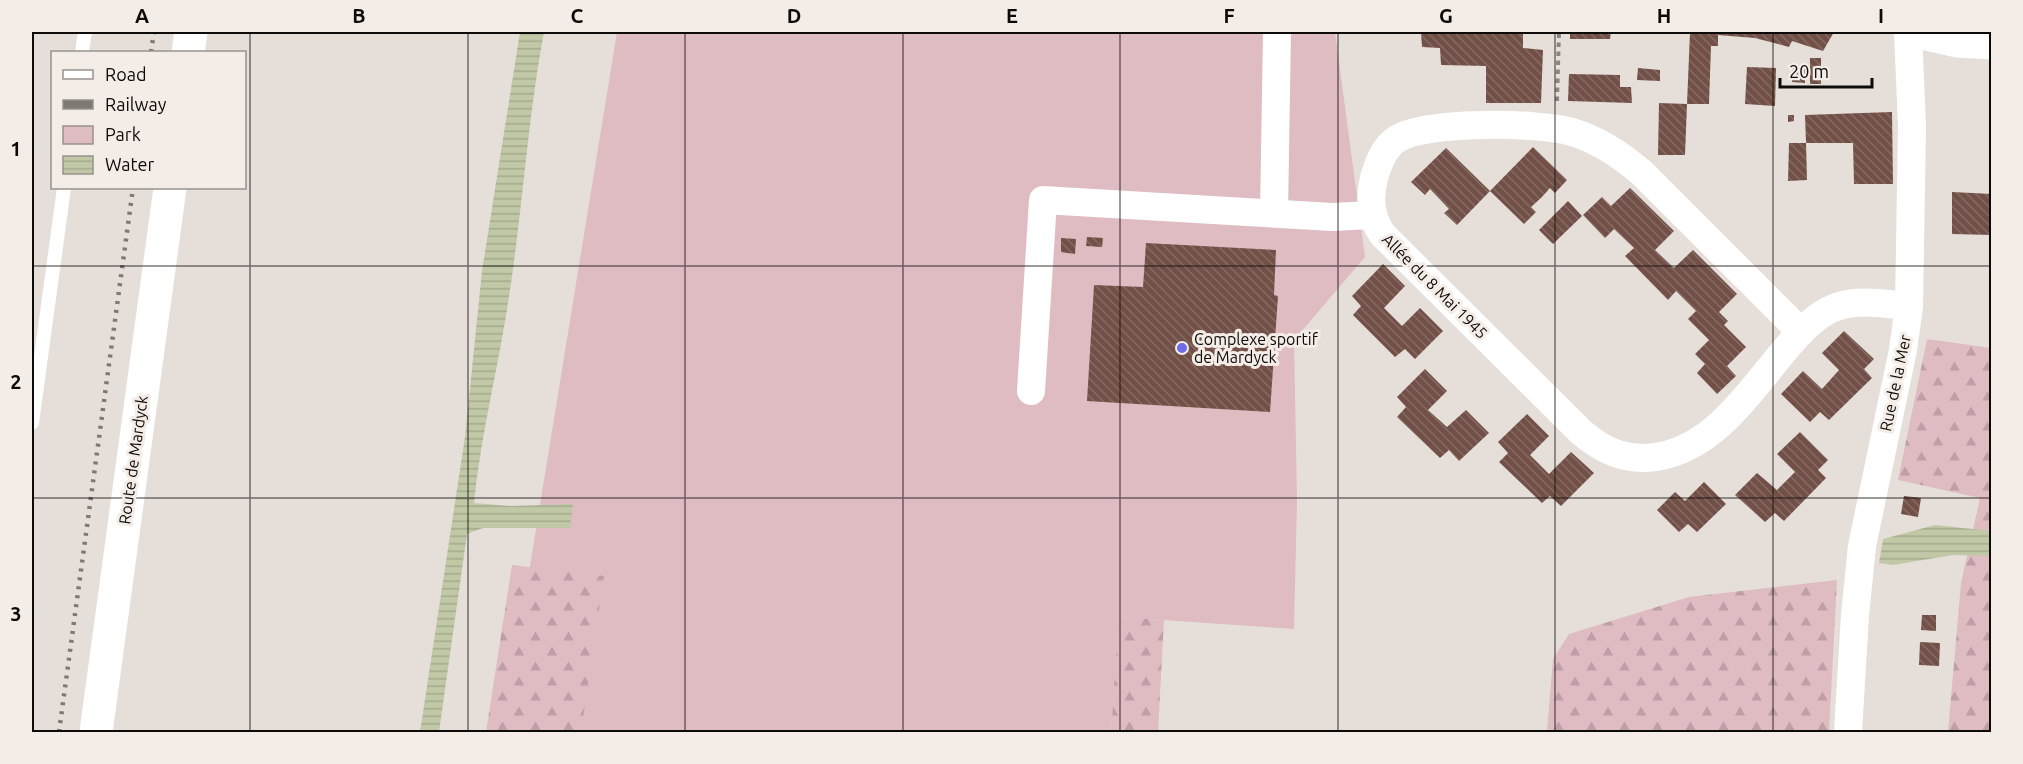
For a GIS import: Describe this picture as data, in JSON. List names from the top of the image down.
{
  "streets": {
    "main road": ["Route de Mardyck"],
    "street": ["Allée du 8 Mai 1945", "Rue de la Mer"]
  },
  "crossings": [
    ["Allée du 8 Mai 1945", "Rue de la Mer"]
  ],
  "places": ["Complexe sportif de Mardyck"],
  "legend": [
    "Road",
    "Railway",
    "Park",
    "Water"
  ],
  "scale_bar": "20 m",
  "grid": {
    "columns": [
      "A",
      "B",
      "C",
      "D",
      "E",
      "F",
      "G",
      "H",
      "I"
    ],
    "rows": ["1", "2", "3"]
  }
}
